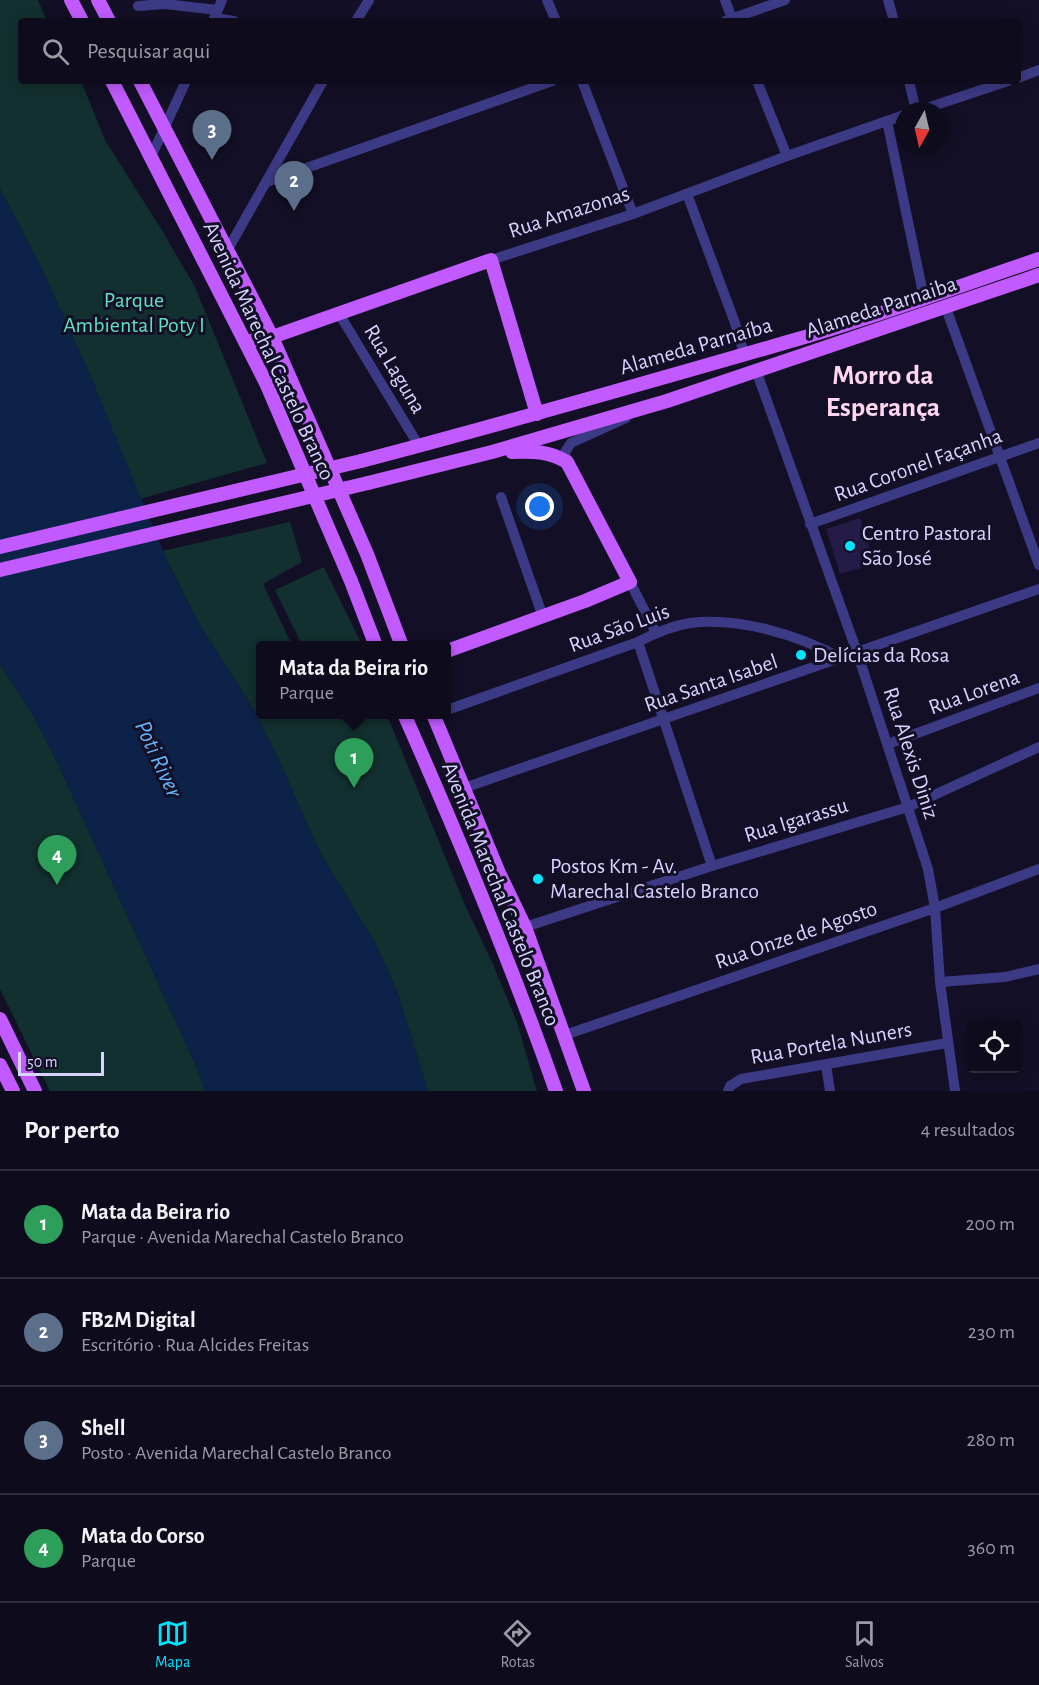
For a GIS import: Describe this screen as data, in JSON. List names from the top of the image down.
{
  "streets": {
    "main road": [
      "Rua Amazonas",
      "Alameda Parnaiba",
      "Alameda Parnaíba",
      "Avenida Marechal Castelo Branco"
    ],
    "street": [
      "Rua Laguna",
      "Rua Coronel Façanha",
      "Rua São Luis",
      "Rua Santa Isabel",
      "Rua Lorena",
      "Rua Alexis Diniz",
      "Rua Igarassu",
      "Rua Onze de Agosto",
      "Rua Portela Nuners"
    ]
  },
  "crossings": [
    ["Rua Amazonas", "Avenida Marechal Castelo Branco"],
    ["Rua Amazonas", "Rua Laguna"],
    ["Alameda Parnaiba", "Rua Alexis Diniz"],
    ["Alameda Parnaíba", "Rua Laguna"],
    ["Avenida Marechal Castelo Branco", "Rua Santa Isabel"],
    ["Avenida Marechal Castelo Branco", "Rua Igarassu"],
    ["Avenida Marechal Castelo Branco", "Rua Onze de Agosto"],
    ["Rua Coronel Façanha", "Rua Alexis Diniz"],
    ["Rua São Luis", "Rua Santa Isabel"],
    ["Rua Santa Isabel", "Rua Alexis Diniz"],
    ["Rua Lorena", "Rua Alexis Diniz"],
    ["Rua Alexis Diniz", "Rua Igarassu"],
    ["Rua Alexis Diniz", "Rua Onze de Agosto"],
    ["Rua Alexis Diniz", "Rua Portela Nuners"]
  ],
  "districts": ["Morro da Esperança"],
  "water": ["Poti River"],
  "parks": ["Parque Ambiental Poty I"],
  "places": ["Centro Pastoral São José", "Delícias da Rosa", "Postos Km - Av. Marechal Castelo Branco"],
  "scale_bar": "50 m",
  "north": "bottom",
  "page": {
    "search": "Pesquisar aqui",
    "pins": [
      "3",
      "2",
      "1",
      "4"
    ],
    "popup": ["Mata da Beira rio", "Parque"],
    "scale": "50 m",
    "heading": ["Por perto", "4 resultados"],
    "list": [
      {
        "mark": "1",
        "name": "Mata da Beira rio",
        "note": "Parque · Avenida Marechal Castelo Branco",
        "value": "200 m"
      },
      {
        "mark": "2",
        "name": "FB2M Digital",
        "note": "Escritório · Rua Alcides Freitas",
        "value": "230 m"
      },
      {
        "mark": "3",
        "name": "Shell",
        "note": "Posto · Avenida Marechal Castelo Branco",
        "value": "280 m"
      },
      {
        "mark": "4",
        "name": "Mata do Corso",
        "note": "Parque",
        "value": "360 m"
      }
    ],
    "nav": ["Mapa", "Rotas", "Salvos"]
  }
}
